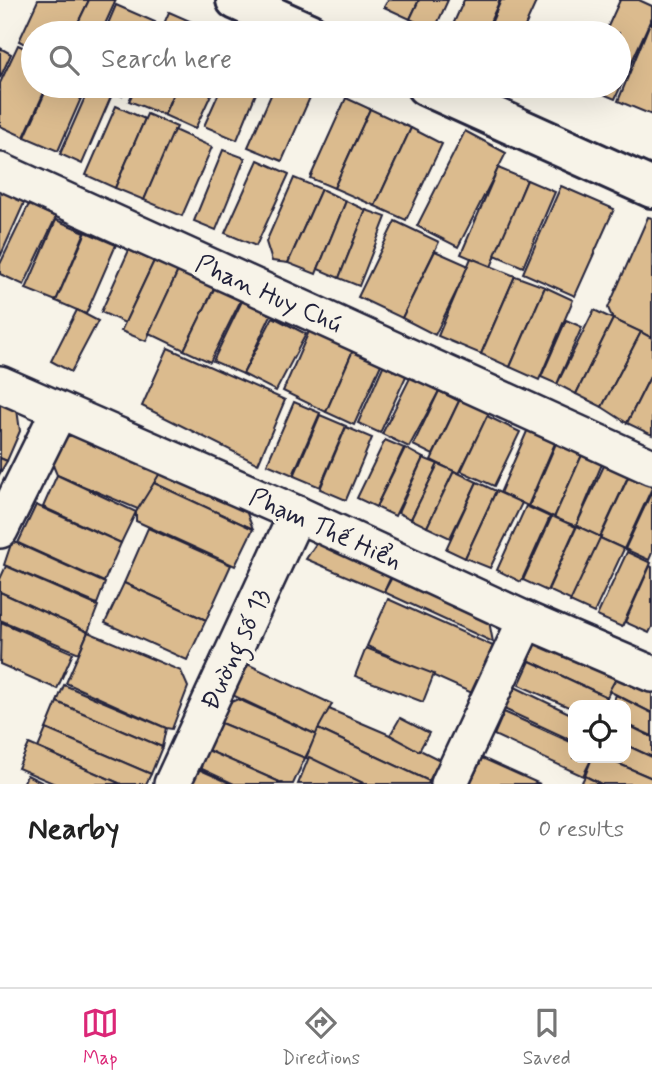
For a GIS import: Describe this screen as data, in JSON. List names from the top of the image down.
{
  "streets": {
    "street": ["Phan Huy Chú", "Phạm Thế Hiển", "Đường số 13"]
  },
  "crossings": [
    ["Phạm Thế Hiển", "Đường số 13"]
  ],
  "page": {
    "search": "Search here",
    "heading": ["Nearby", "0 results"],
    "nav": ["Map", "Directions", "Saved"]
  }
}
